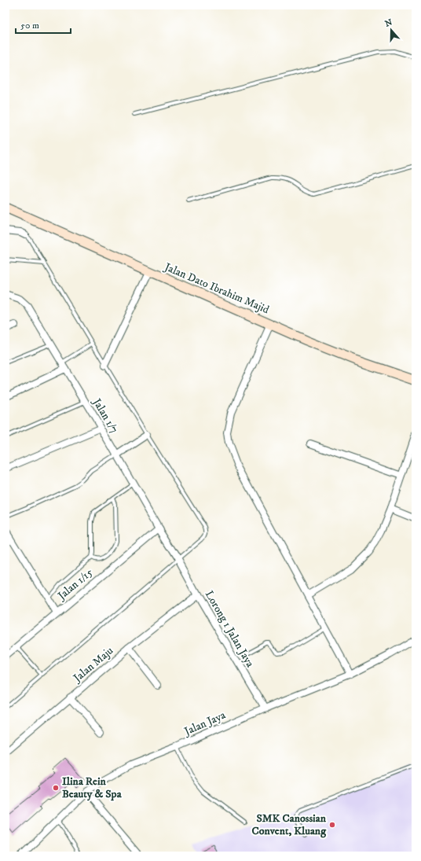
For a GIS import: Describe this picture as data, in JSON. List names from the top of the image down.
{
  "streets": {
    "street": [
      "Jalan Dato Ibrahim Majid",
      "Jalan 1/7",
      "Jalan 1/15",
      "Lorong 1 Jalan Jaya",
      "Jalan Maju",
      "Jalan Jaya"
    ]
  },
  "crossings": [
    ["Jalan 1/7", "Jalan 1/15"],
    ["Jalan 1/7", "Lorong 1 Jalan Jaya"],
    ["Lorong 1 Jalan Jaya", "Jalan Maju"],
    ["Lorong 1 Jalan Jaya", "Jalan Jaya"]
  ],
  "places": ["Ilina Rein Beauty & Spa", "SMK Canossian Convent, Kluang"],
  "scale_bar": "50 m",
  "north": "top"
}
